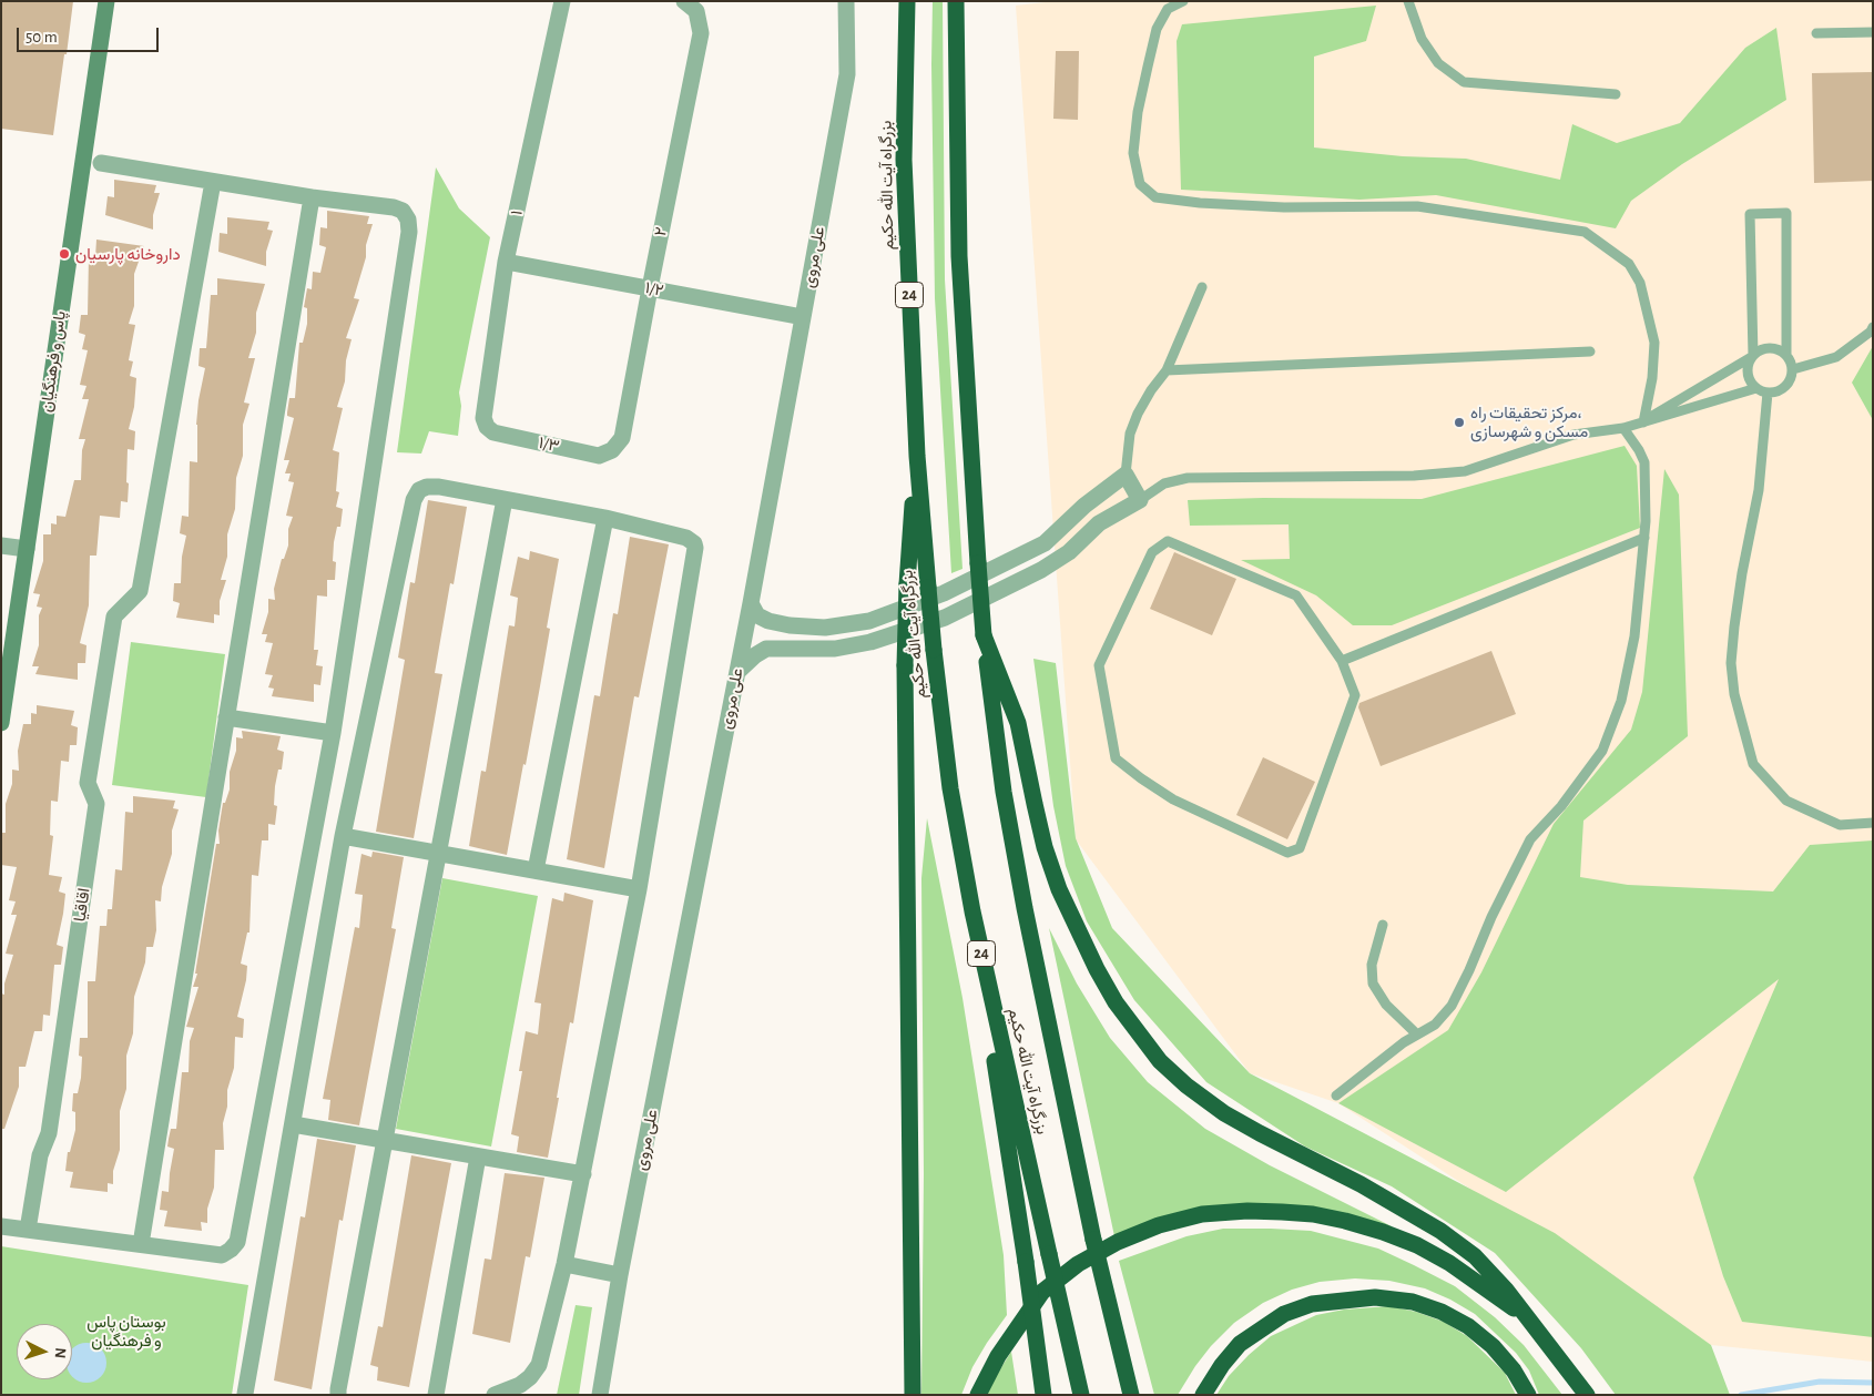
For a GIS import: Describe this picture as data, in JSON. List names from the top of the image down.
{
  "streets": {
    "highway": ["بزرگراه آیت الله حکیم", "24"],
    "street": [
      "۱",
      "۲",
      "علی مروی",
      "۱/۲",
      "پاس و فرهنگیان",
      "۱/۳",
      "اقاقیا"
    ]
  },
  "crossings": [
    ["۱", "۱/۲"],
    ["۱", "۱/۳"],
    ["۲", "۱/۲"],
    ["۲", "۱/۳"],
    ["علی مروی", "۱/۲"]
  ],
  "parks": ["بوستان پاس و فرهنگیان"],
  "places": ["داروخانه پارسیان", "مرکز تحقیقات راه، مسکن و شهرسازی"],
  "scale_bar": "50 m",
  "north": "right"
}
